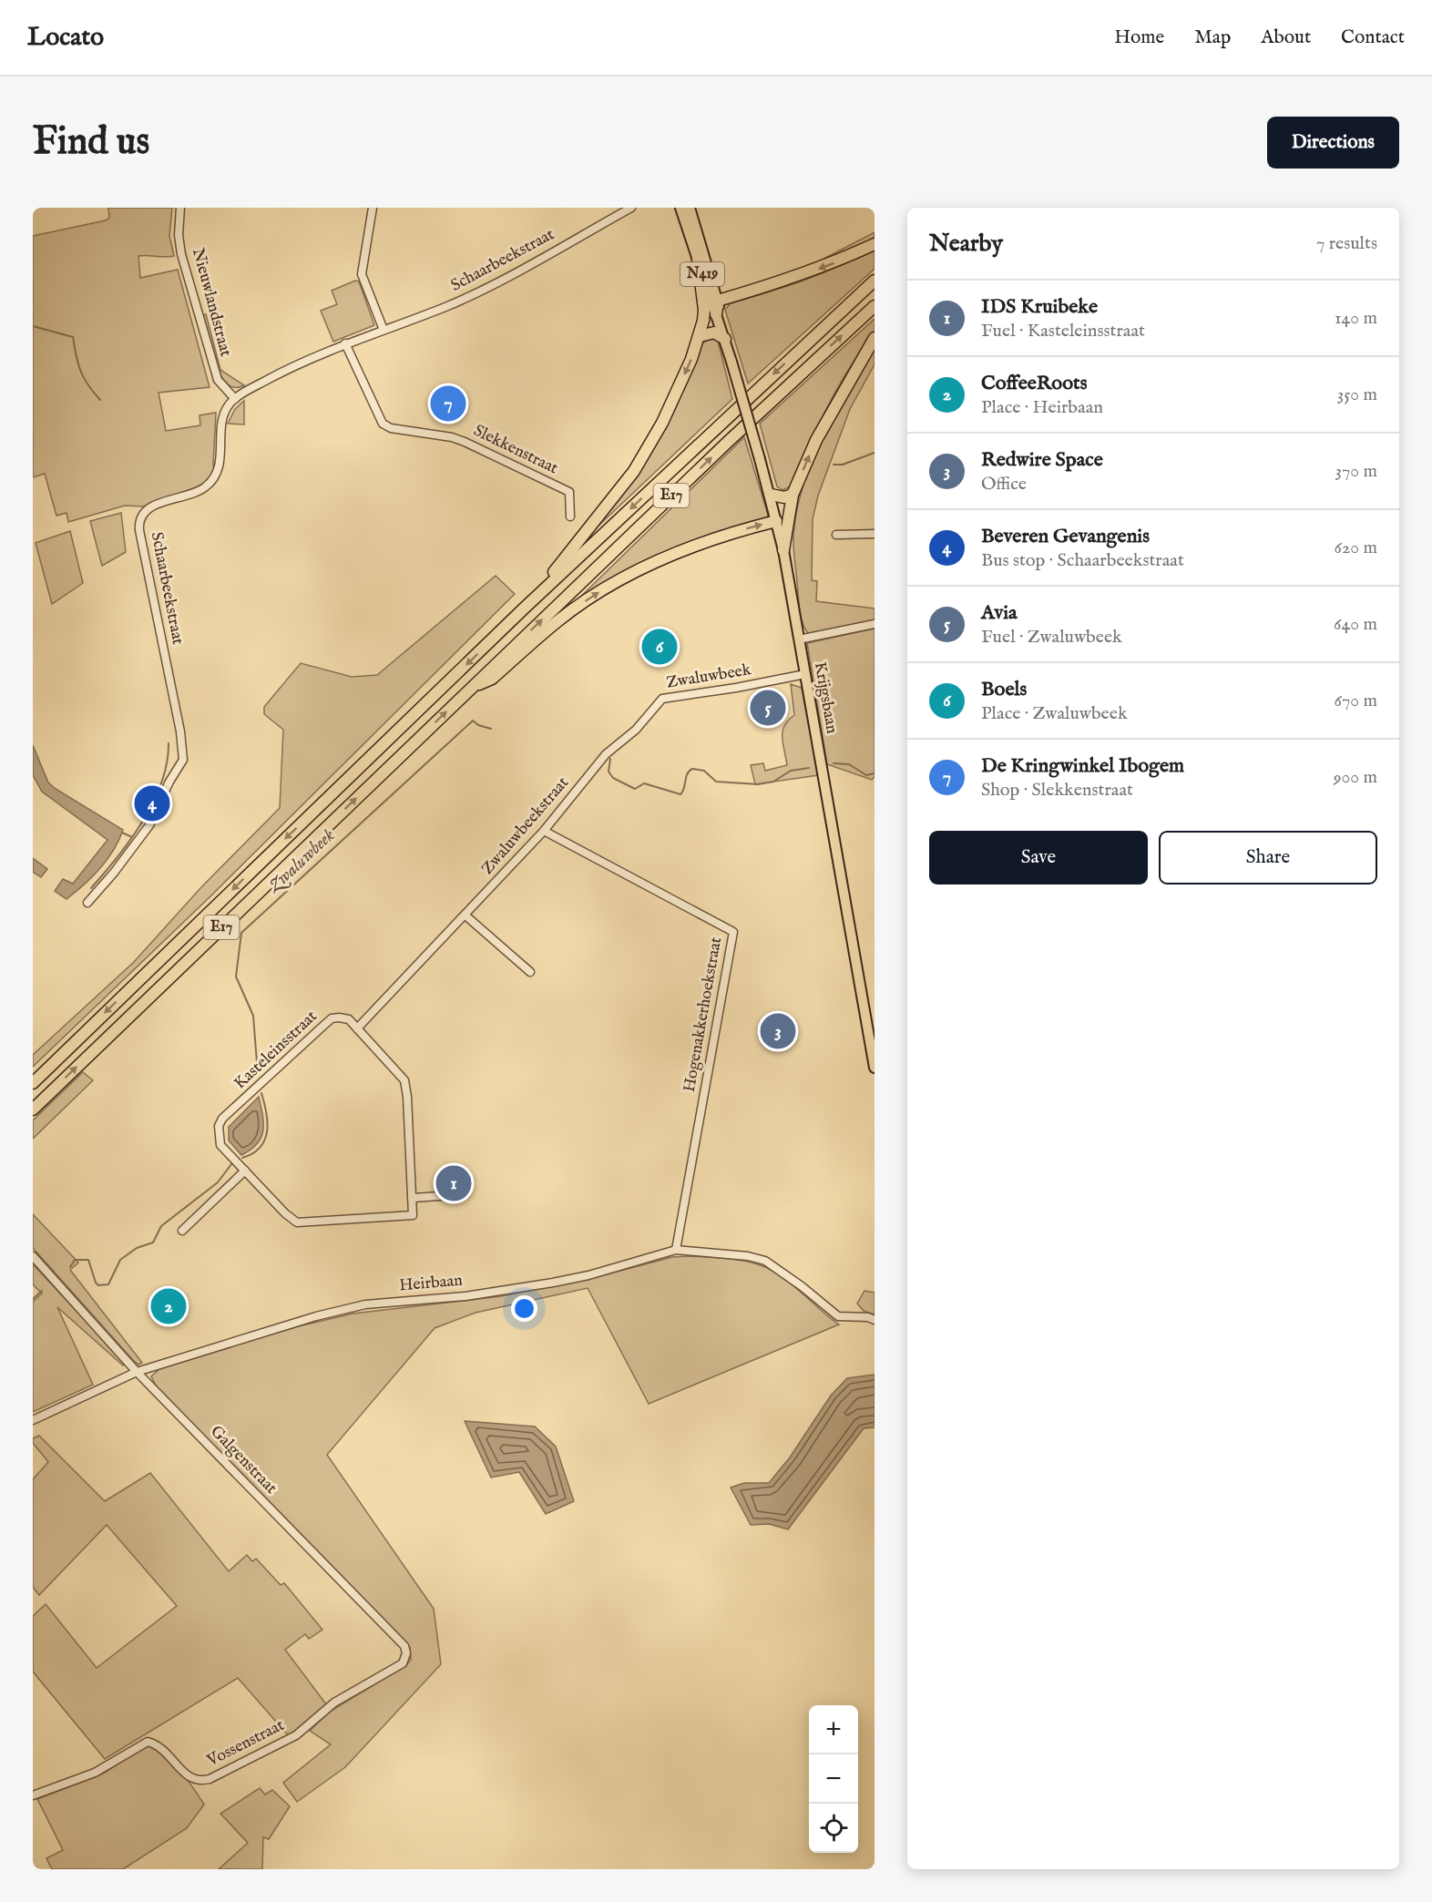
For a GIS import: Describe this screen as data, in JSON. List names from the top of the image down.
{
  "streets": {
    "highway": ["E17"],
    "main road": ["N419", "Krijgsbaan"],
    "street": [
      "Schaarbeekstraat",
      "Nieuwlandstraat",
      "Slekkenstraat",
      "Zwaluwbeek",
      "Zwaluwbeekstraat",
      "Hogenakkerhoekstraat",
      "Kasteleinsstraat",
      "Heirbaan",
      "Galgenstraat",
      "Vossenstraat"
    ]
  },
  "crossings": [
    ["Schaarbeekstraat", "Nieuwlandstraat"],
    ["Schaarbeekstraat", "Slekkenstraat"],
    ["Zwaluwbeek", "Krijgsbaan"],
    ["Zwaluwbeek", "Zwaluwbeekstraat"],
    ["Zwaluwbeekstraat", "Hogenakkerhoekstraat"],
    ["Zwaluwbeekstraat", "Kasteleinsstraat"],
    ["Hogenakkerhoekstraat", "Heirbaan"],
    ["Heirbaan", "Galgenstraat"],
    ["Galgenstraat", "Vossenstraat"]
  ],
  "water": ["Zwaluwbeek"],
  "page": {
    "header": "Locato",
    "nav": [
      "Home",
      "Map",
      "About",
      "Contact"
    ],
    "buttons": [
      "Directions",
      ["Save", "Share"]
    ],
    "title": "Find us",
    "heading": ["Nearby", "7 results"],
    "list": [
      {
        "mark": "1",
        "name": "IDS Kruibeke",
        "note": "Fuel · Kasteleinsstraat",
        "value": "140 m"
      },
      {
        "mark": "2",
        "name": "CoffeeRoots",
        "note": "Place · Heirbaan",
        "value": "350 m"
      },
      {
        "mark": "3",
        "name": "Redwire Space",
        "note": "Office",
        "value": "370 m"
      },
      {
        "mark": "4",
        "name": "Beveren Gevangenis",
        "note": "Bus stop · Schaarbeekstraat",
        "value": "620 m"
      },
      {
        "mark": "5",
        "name": "Avia",
        "note": "Fuel · Zwaluwbeek",
        "value": "640 m"
      },
      {
        "mark": "6",
        "name": "Boels",
        "note": "Place · Zwaluwbeek",
        "value": "670 m"
      },
      {
        "mark": "7",
        "name": "De Kringwinkel Ibogem",
        "note": "Shop · Slekkenstraat",
        "value": "900 m"
      }
    ],
    "pins": [
      "7",
      "6",
      "5",
      "4",
      "3",
      "1",
      "2"
    ],
    "map_buttons": ["+", "−"]
  }
}
